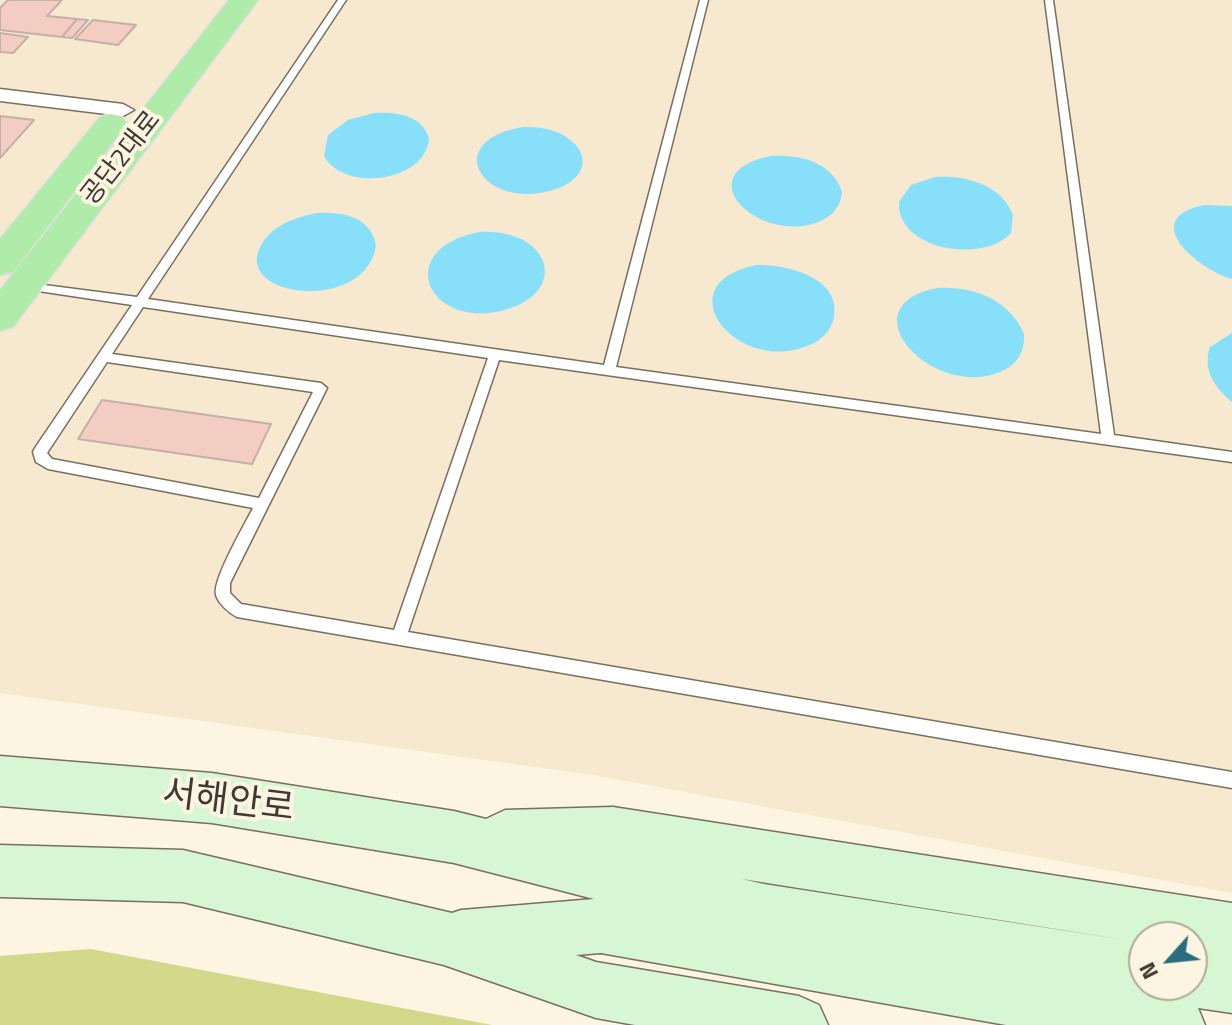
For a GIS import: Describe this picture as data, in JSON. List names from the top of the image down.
{
  "streets": {
    "main road": ["공단2대로", "서해안로"]
  },
  "north": "bottom left"
}
